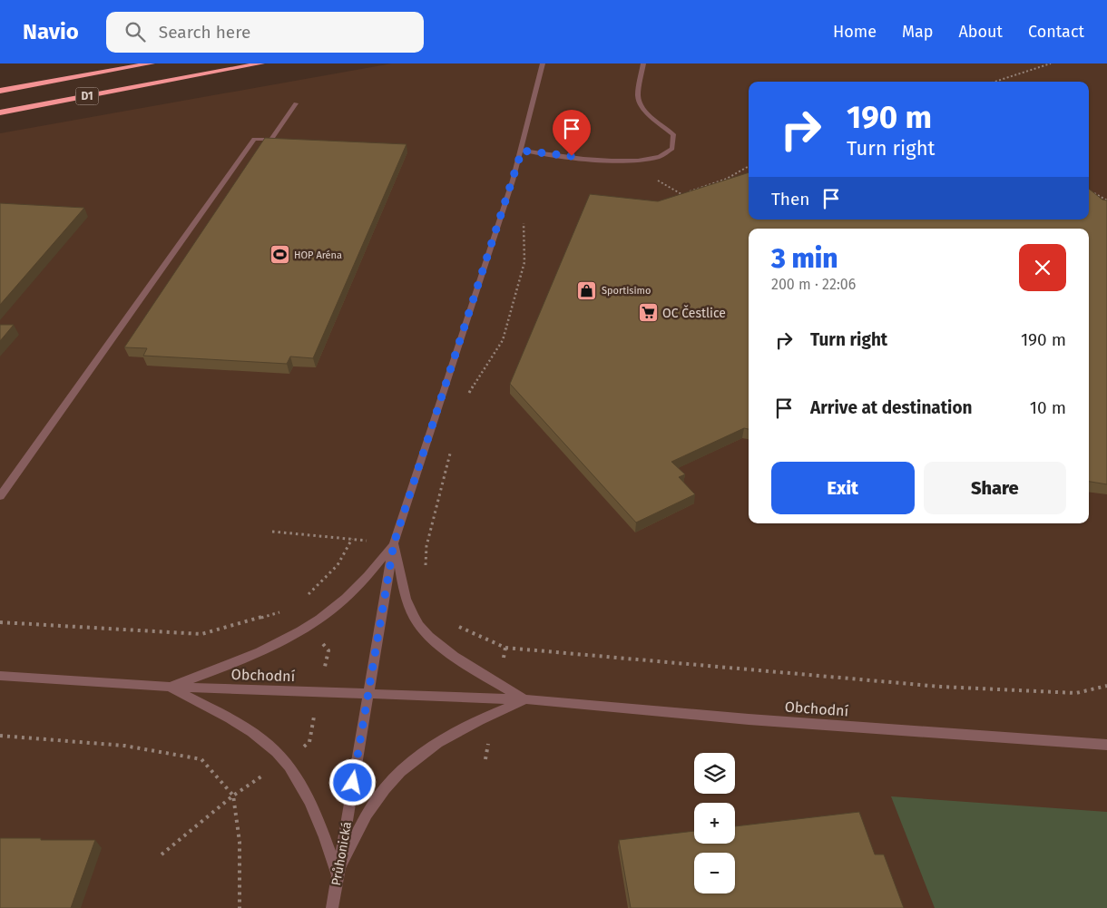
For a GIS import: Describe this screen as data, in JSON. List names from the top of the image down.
{
  "streets": {
    "highway": ["D1"],
    "street": ["Obchodní", "Průhonická"]
  },
  "crossings": [
    ["Obchodní", "Průhonická"]
  ],
  "places": {
    "sports": ["HOP Aréna"],
    "shop": ["Sportisimo"],
    "supermarket": ["OC Čestlice"]
  },
  "page": {
    "header": "Navio",
    "search": "Search here",
    "nav": [
      "Home",
      "Map",
      "About",
      "Contact"
    ],
    "turn": ["190 m", "Turn right"],
    "then": "Then",
    "heading": ["3 min", "200 m · 22:06"],
    "list": [
      {
        "name": "Turn right",
        "value": "190 m"
      },
      {
        "name": "Arrive at destination",
        "value": "10 m"
      }
    ],
    "buttons": ["Exit", "Share"],
    "map_buttons": ["+", "−"]
  }
}
